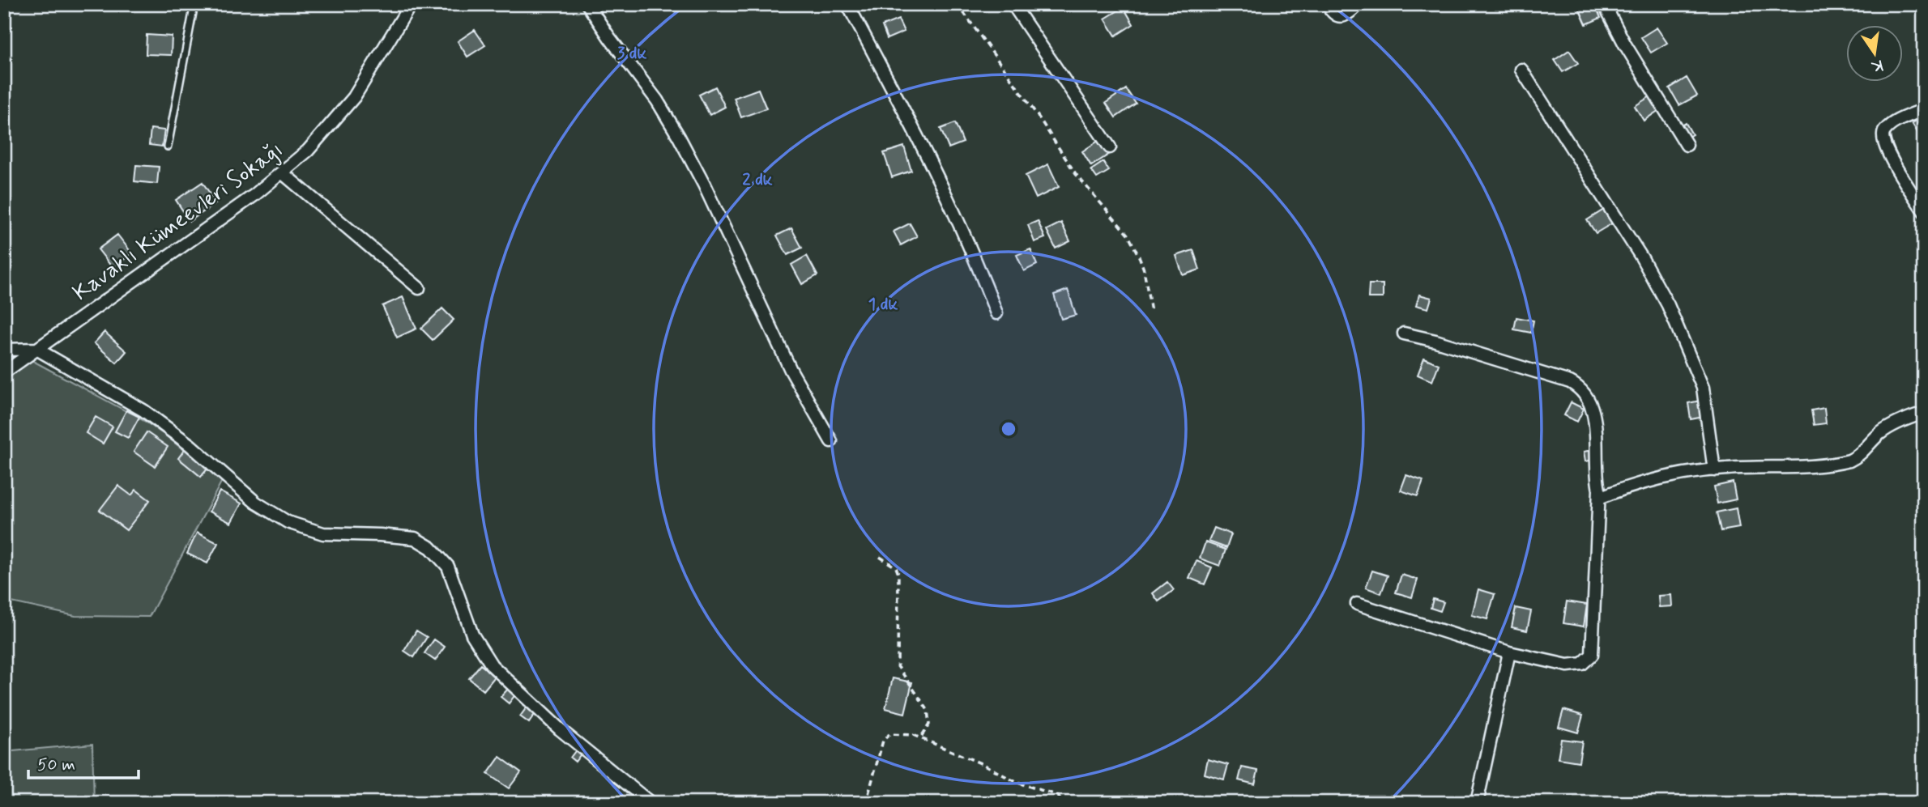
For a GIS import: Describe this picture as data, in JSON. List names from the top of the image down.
{
  "streets": {
    "street": ["Kavaklı Kümeevleri Sokağı"]
  },
  "scale_bar": "50 m",
  "north": "bottom",
  "rings": ["3 dk", "2 dk", "1 dk"]
}
